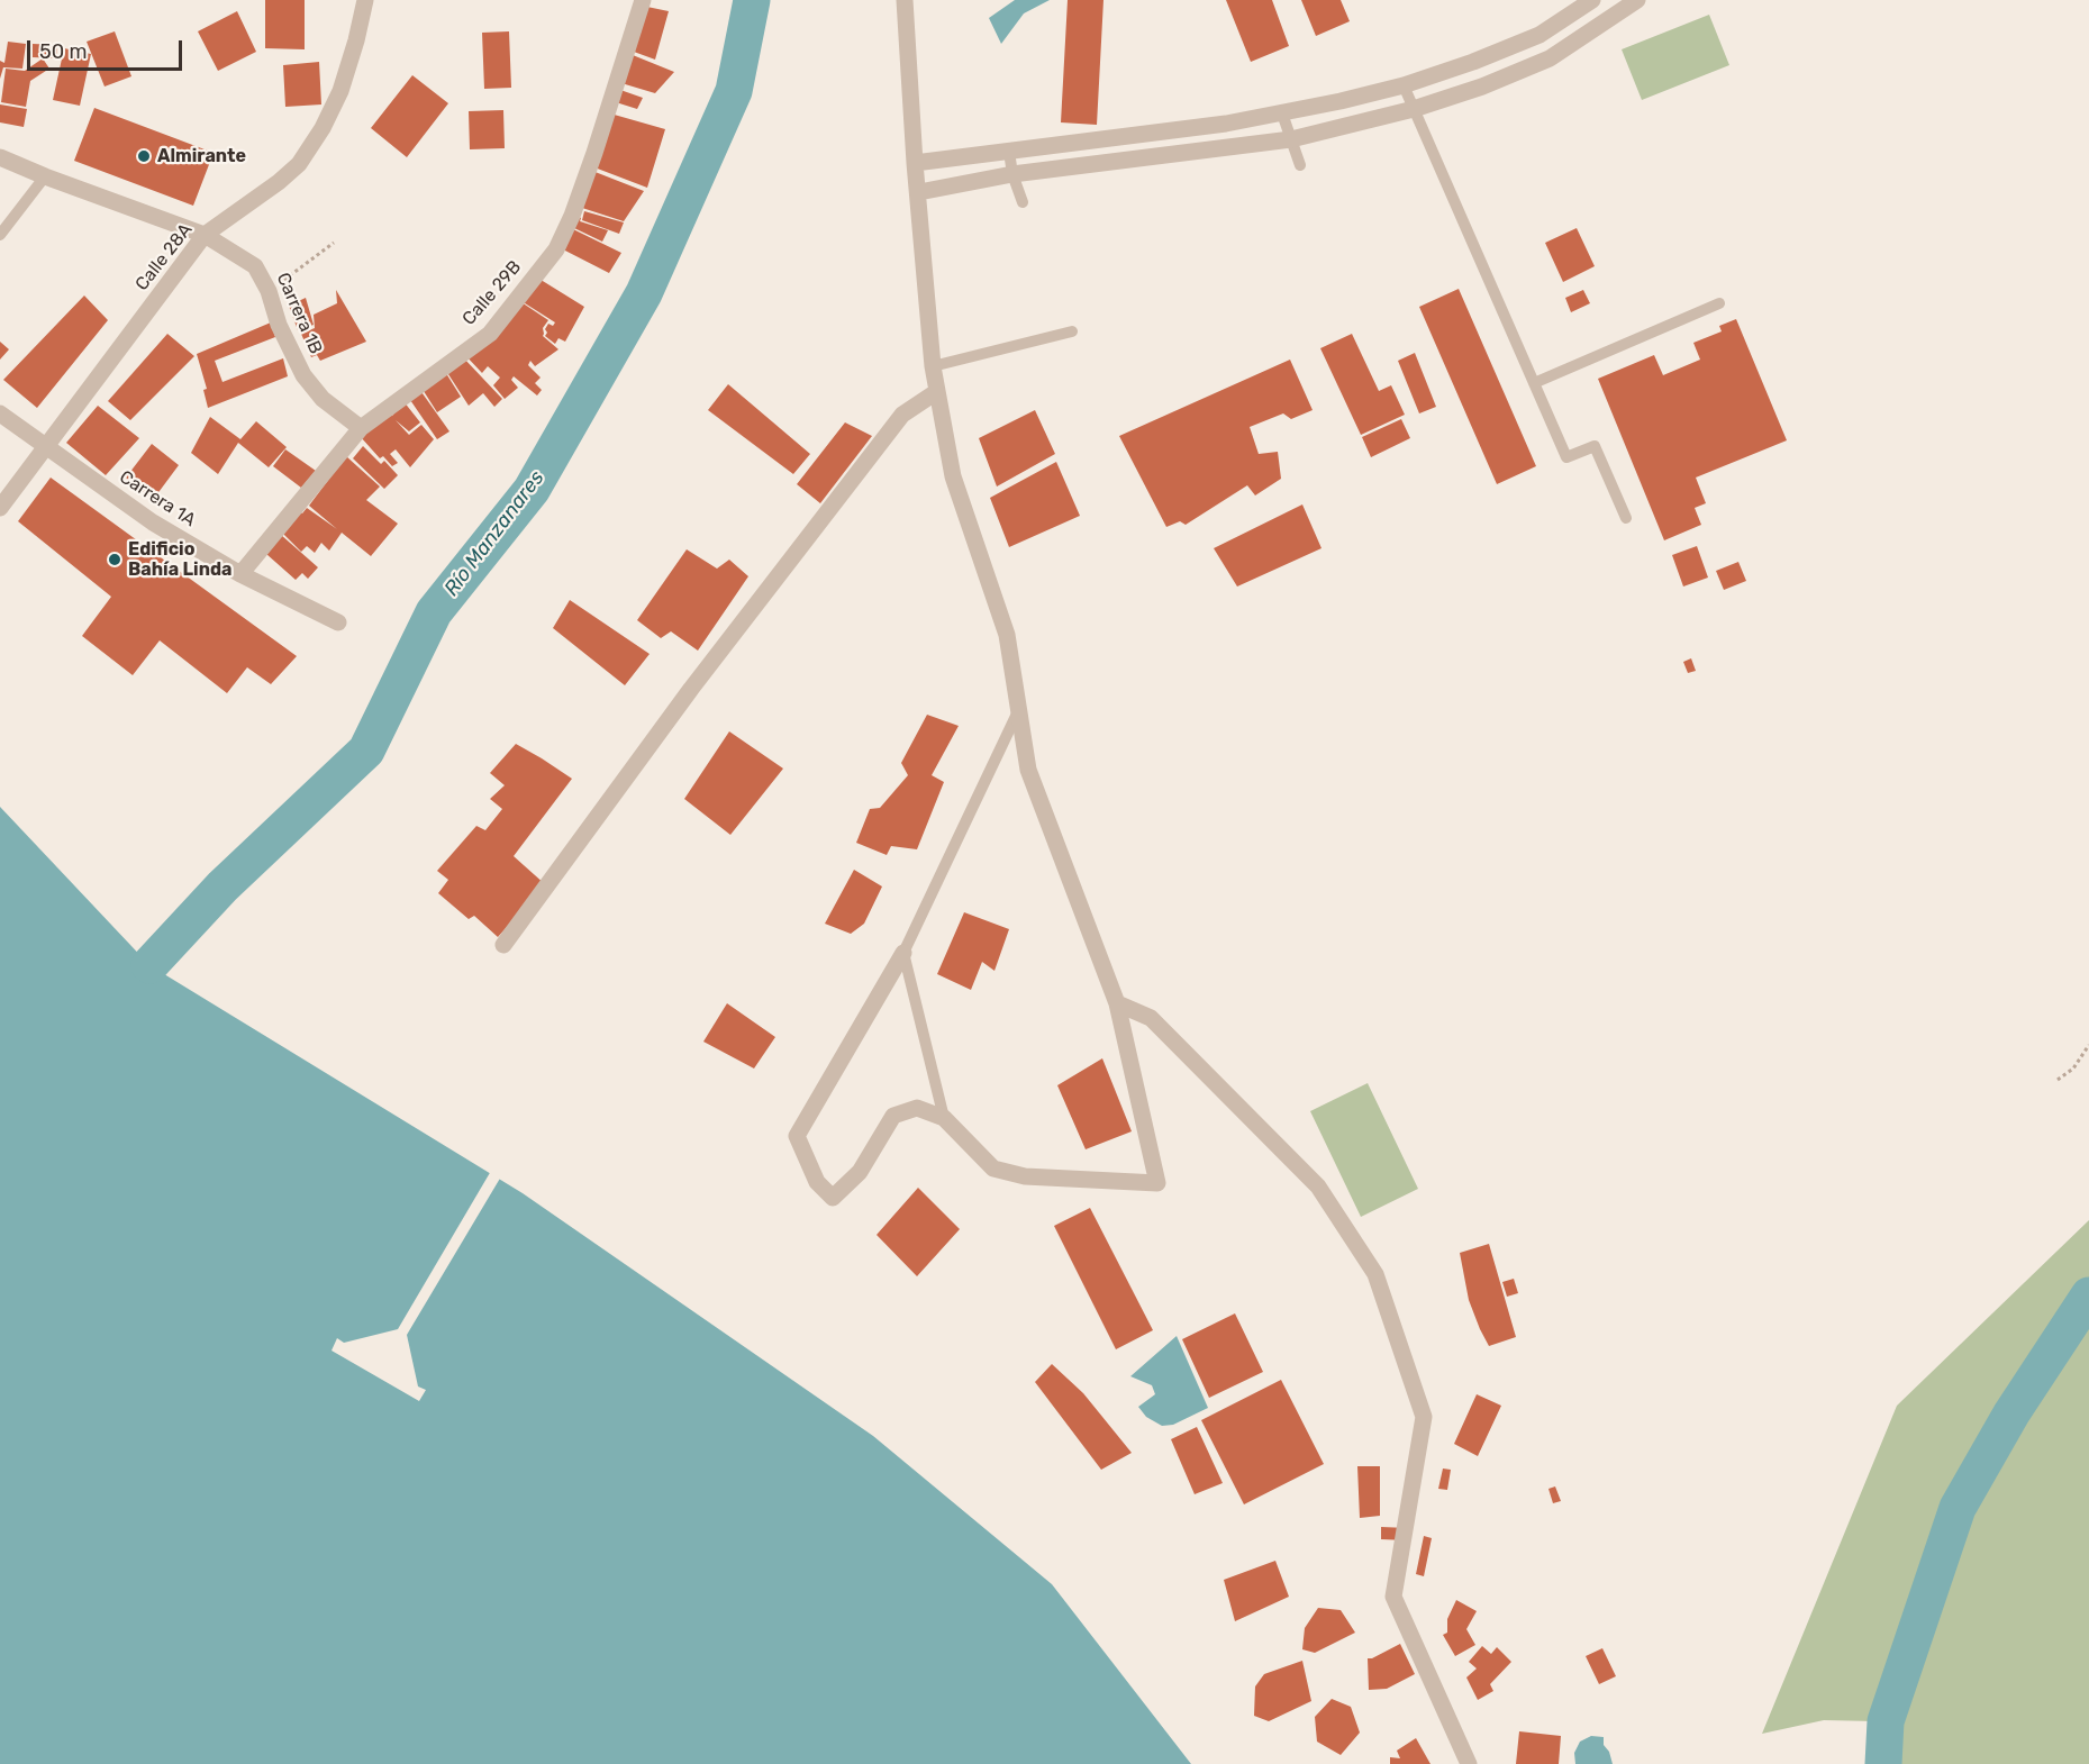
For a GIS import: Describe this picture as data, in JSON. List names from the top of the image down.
{
  "streets": {
    "street": [
      "Calle 28A",
      "Calle 29B",
      "Carrera 1B",
      "Carrera 1A"
    ]
  },
  "crossings": [
    ["Calle 28A", "Carrera 1B"],
    ["Calle 28A", "Carrera 1A"],
    ["Calle 29B", "Carrera 1B"],
    ["Calle 29B", "Carrera 1A"]
  ],
  "water": ["Río Manzanares"],
  "places": ["Almirante", "Edificio Bahía Linda"],
  "scale_bar": "50 m"
}
